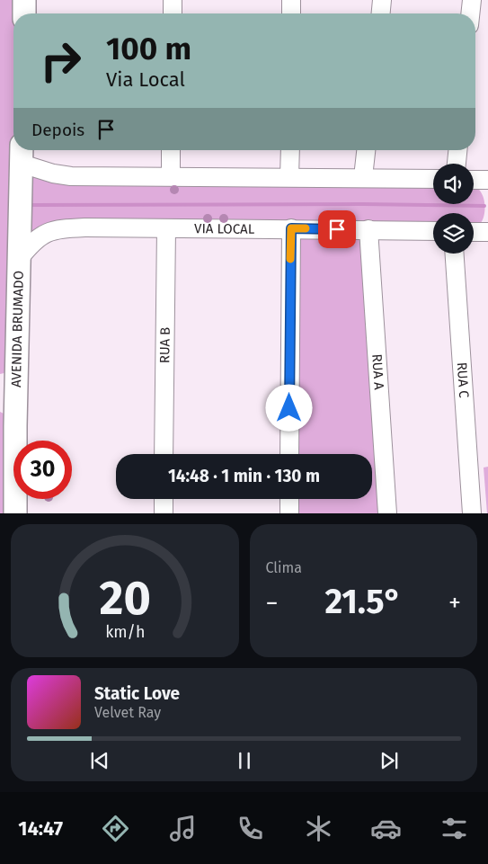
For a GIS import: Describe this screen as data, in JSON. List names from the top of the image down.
{
  "streets": {
    "main road": ["AVENIDA BRUMADO"],
    "street": [
      "VIA LOCAL",
      "RUA B",
      "RUA A",
      "RUA C"
    ]
  },
  "crossings": [
    ["VIA LOCAL", "AVENIDA BRUMADO"],
    ["VIA LOCAL", "RUA B"],
    ["VIA LOCAL", "RUA A"]
  ],
  "page": {
    "turn": ["100 m", "Via Local"],
    "then": "Depois",
    "limit": "30",
    "trip": "14:48 · 1 min · 130 m",
    "tile": "Clima",
    "heat": ["−", "21.5°", "+"],
    "song": ["Static Love", "Velvet Ray"],
    "tabs": "14:47",
    "gauge": ["20", "km/h"]
  }
}
